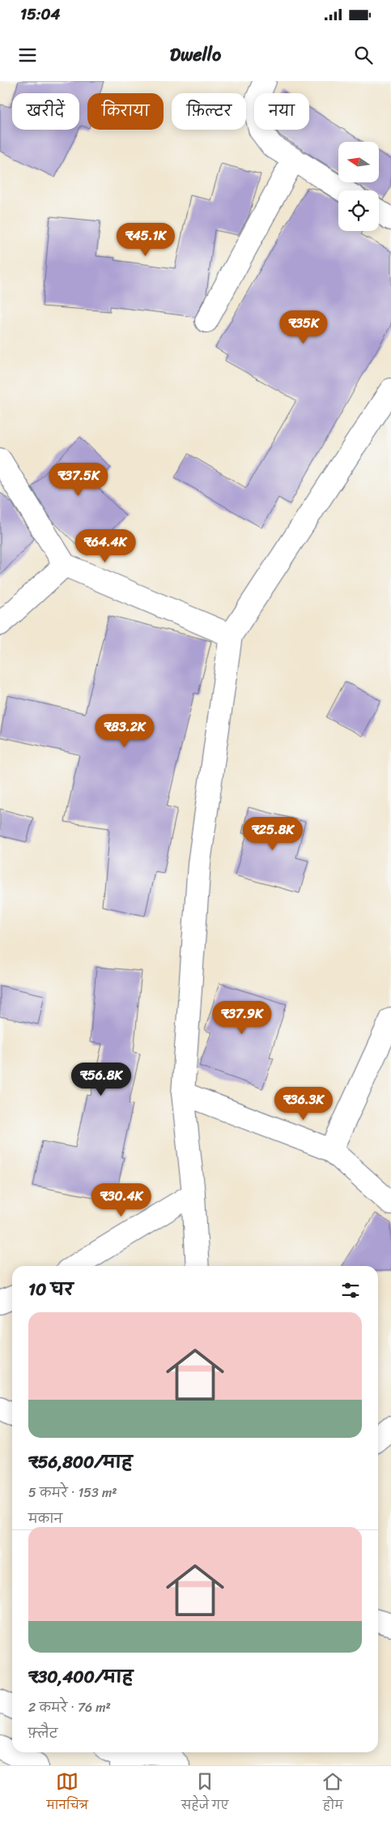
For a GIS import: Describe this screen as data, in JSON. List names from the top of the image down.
{
  "north": "left",
  "page": {
    "status": "15:04",
    "header": "Dwello",
    "chip": [
      "खरीदें",
      "किराया",
      "फ़िल्टर",
      "नया"
    ],
    "price": [
      "₹45.1K",
      "₹35K",
      "₹37.5K",
      "₹64.4K",
      "₹83.2K",
      "₹25.8K",
      "₹37.9K",
      "₹56.8K",
      "₹36.3K",
      "₹30.4K"
    ],
    "heading": "10 घर",
    "list": [
      {
        "name": "₹56,800/माह",
        "note": "5 कमरे · 153 m² · मकान"
      },
      {
        "name": "₹30,400/माह",
        "note": "2 कमरे · 76 m² · फ़्लैट"
      }
    ],
    "tabs": ["मानचित्र", "सहेजे गए", "होम"]
  }
}
